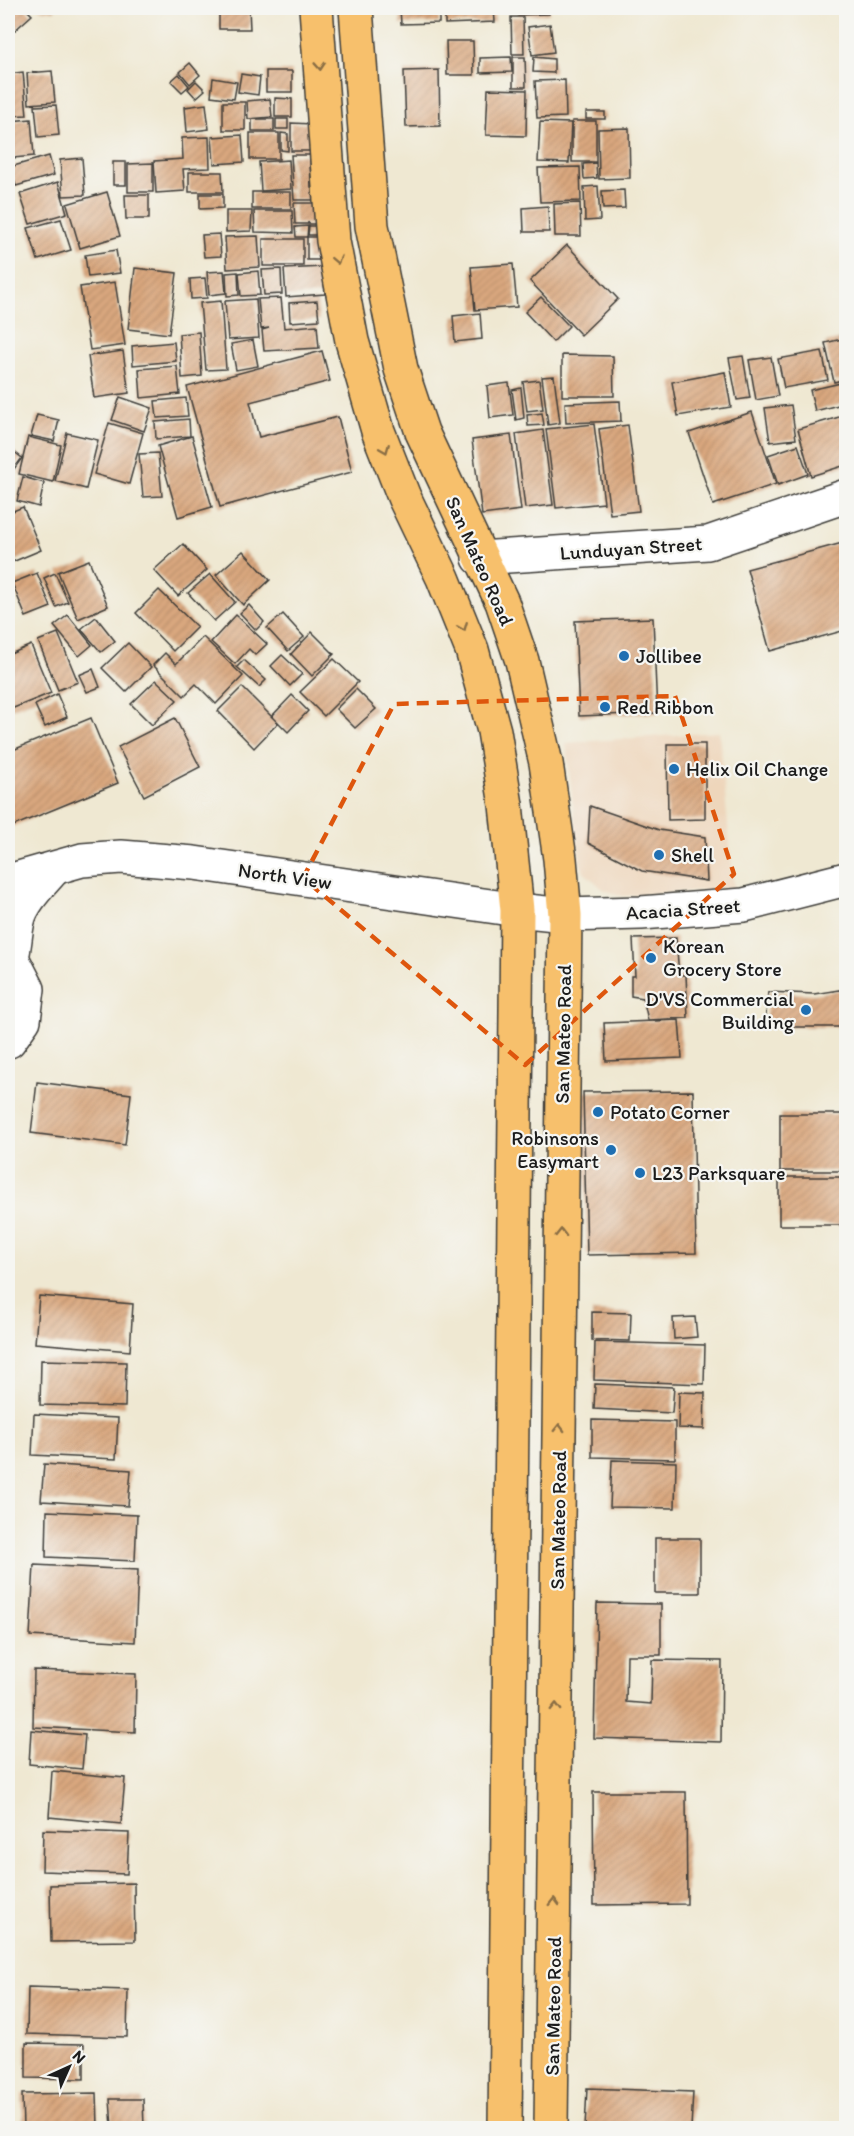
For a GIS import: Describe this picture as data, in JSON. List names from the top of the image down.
{
  "streets": {
    "main road": ["San Mateo Road"],
    "street": ["Lunduyan Street", "North View", "Acacia Street"]
  },
  "crossings": [
    ["Lunduyan Street", "San Mateo Road"],
    ["San Mateo Road", "North View"],
    ["San Mateo Road", "Acacia Street"],
    ["North View", "Acacia Street"]
  ],
  "places": [
    "Jollibee",
    "Red Ribbon",
    "Helix Oil Change",
    "Shell",
    "Korean Grocery Store",
    "D'VS Commercial Building",
    "Potato Corner",
    "Robinsons Easymart",
    "L23 Parksquare"
  ],
  "north": "top right"
}
